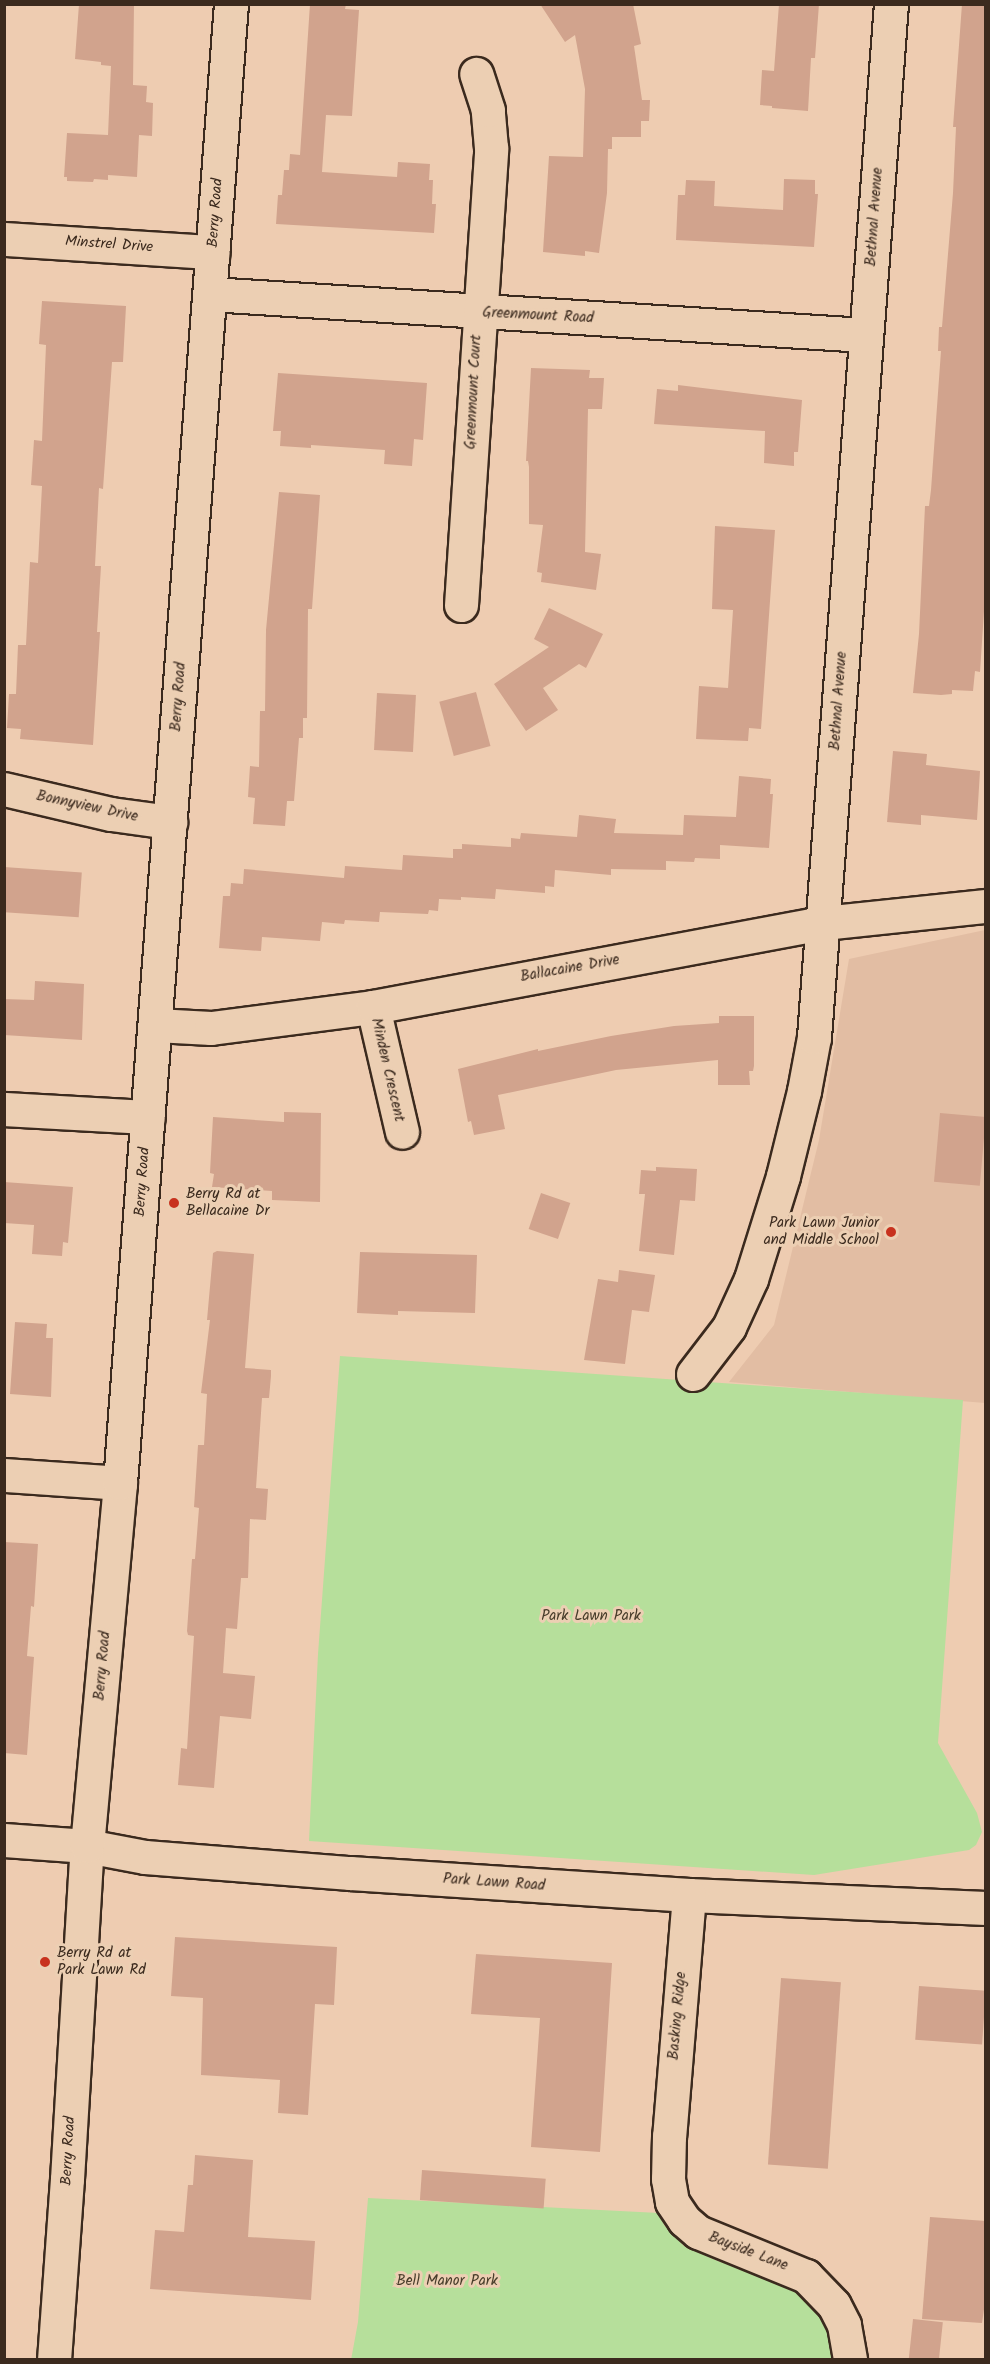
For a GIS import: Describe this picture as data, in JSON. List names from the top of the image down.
{
  "streets": {
    "street": [
      "Berry Road",
      "Bethnal Avenue",
      "Minstrel Drive",
      "Greenmount Road",
      "Greenmount Court",
      "Bonnyview Drive",
      "Ballacaine Drive",
      "Minden Crescent",
      "Park Lawn Road",
      "Basking Ridge",
      "Bayside Lane"
    ]
  },
  "crossings": [
    ["Berry Road", "Minstrel Drive"],
    ["Berry Road", "Greenmount Road"],
    ["Berry Road", "Bonnyview Drive"],
    ["Berry Road", "Ballacaine Drive"],
    ["Berry Road", "Park Lawn Road"],
    ["Bethnal Avenue", "Greenmount Road"],
    ["Bethnal Avenue", "Ballacaine Drive"],
    ["Greenmount Road", "Greenmount Court"],
    ["Ballacaine Drive", "Minden Crescent"],
    ["Park Lawn Road", "Basking Ridge"],
    ["Basking Ridge", "Bayside Lane"]
  ],
  "parks": ["Park Lawn Park", "Bell Manor Park"],
  "places": ["Berry Rd at Bellacaine Dr", "Park Lawn Junior and Middle School", "Berry Rd at Park Lawn Rd"]
}
